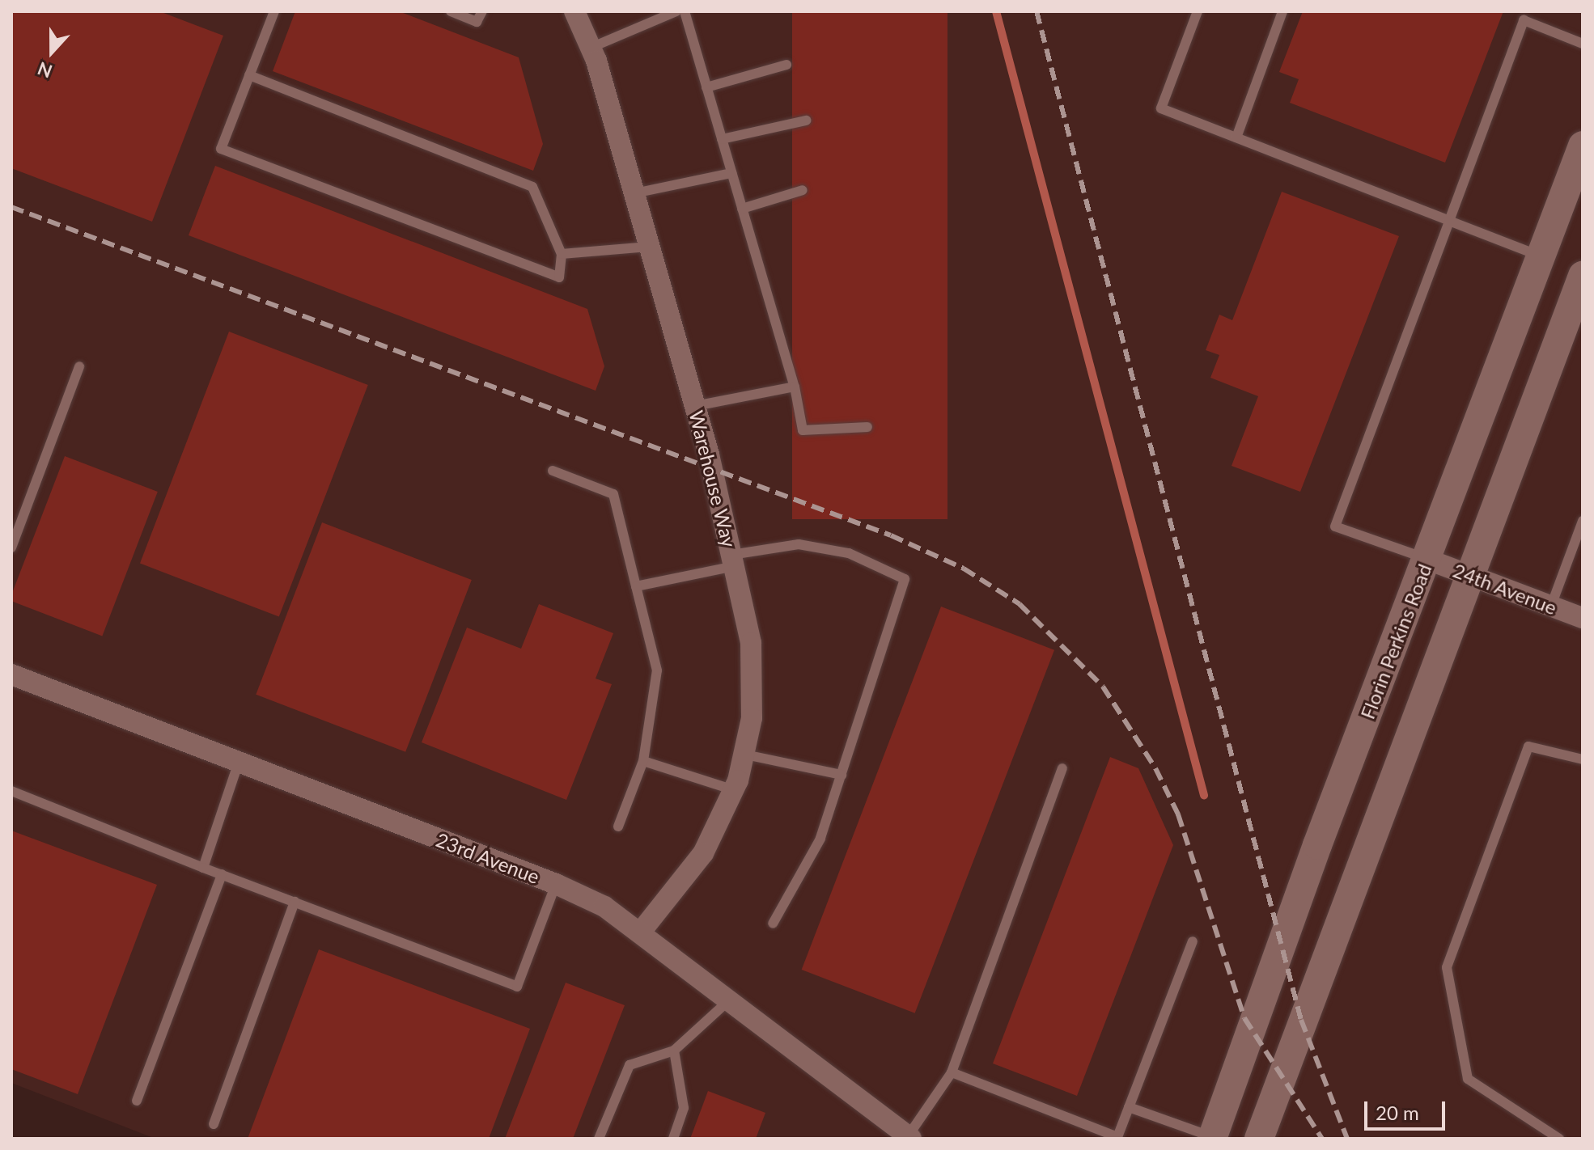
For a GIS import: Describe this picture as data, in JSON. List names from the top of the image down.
{
  "streets": {
    "main road": ["Florin Perkins Road"],
    "street": ["Warehouse Way", "24th Avenue", "23rd Avenue"]
  },
  "crossings": [
    ["Warehouse Way", "23rd Avenue"],
    ["24th Avenue", "Florin Perkins Road"]
  ],
  "scale_bar": "20 m",
  "north": "bottom"
}
